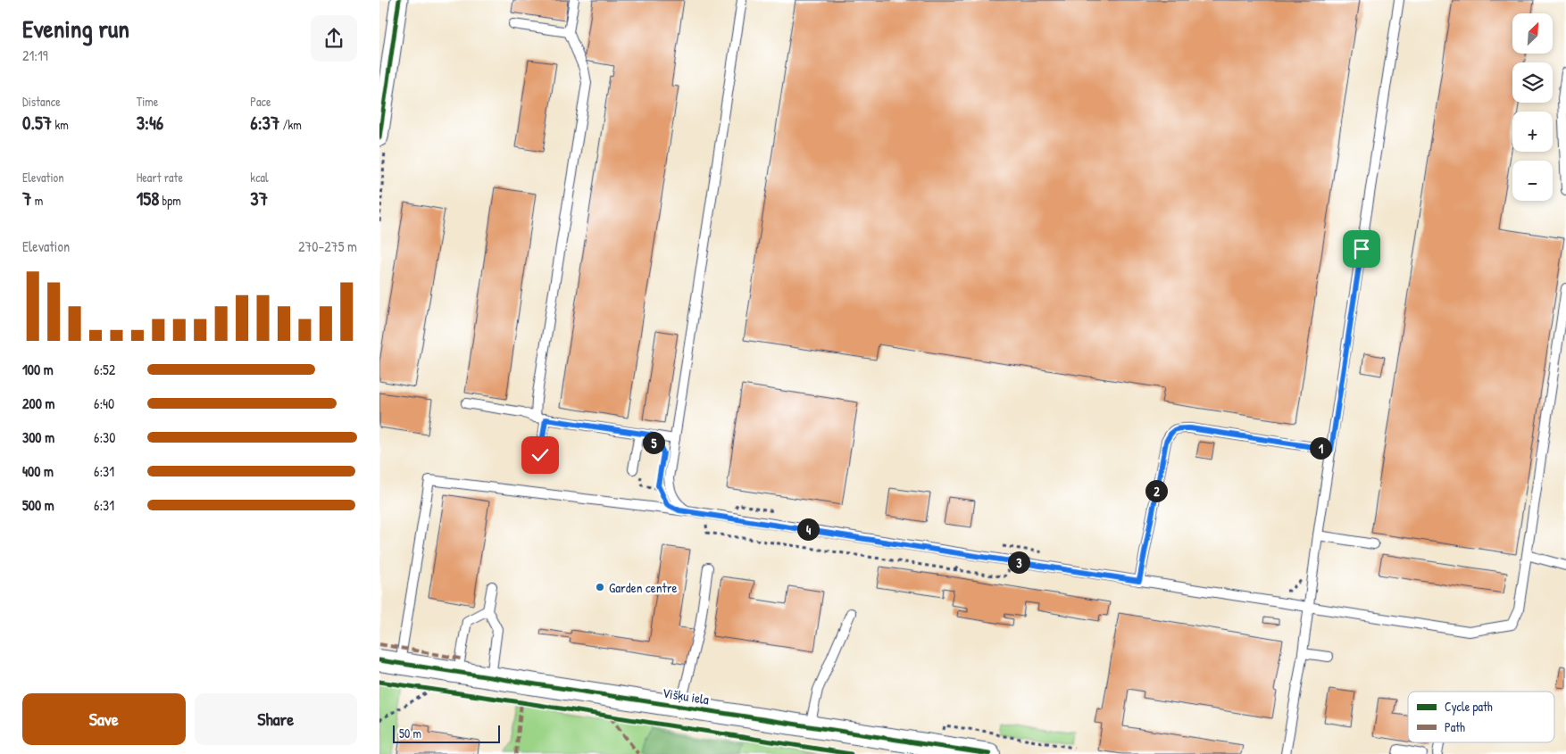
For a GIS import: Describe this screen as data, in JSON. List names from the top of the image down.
{
  "streets": {
    "street": ["Višķu iela"]
  },
  "places": ["Garden centre"],
  "legend": ["Cycle path", "Path"],
  "scale_bar": "50 m",
  "north": "top right",
  "page": {
    "heading": ["Evening run", "21:19"],
    "map_buttons": ["+", "−"],
    "stats": [
      ["Distance", "0.57 km"],
      ["Time", "3:46"],
      ["Pace", "6:37 /km"],
      ["Elevation", "7 m"],
      ["Heart rate", "158 bpm"],
      ["kcal", "37"]
    ],
    "chart": ["Elevation", "270–275 m"],
    "list": [
      {
        "name": "100 m",
        "note": "6:52"
      },
      {
        "name": "200 m",
        "note": "6:40"
      },
      {
        "name": "300 m",
        "note": "6:30"
      },
      {
        "name": "400 m",
        "note": "6:31"
      },
      {
        "name": "500 m",
        "note": "6:31"
      }
    ],
    "pins": [
      "5",
      "1",
      "2",
      "4",
      "3"
    ],
    "buttons": ["Save", "Share"],
    "scale": "50 m"
  }
}
